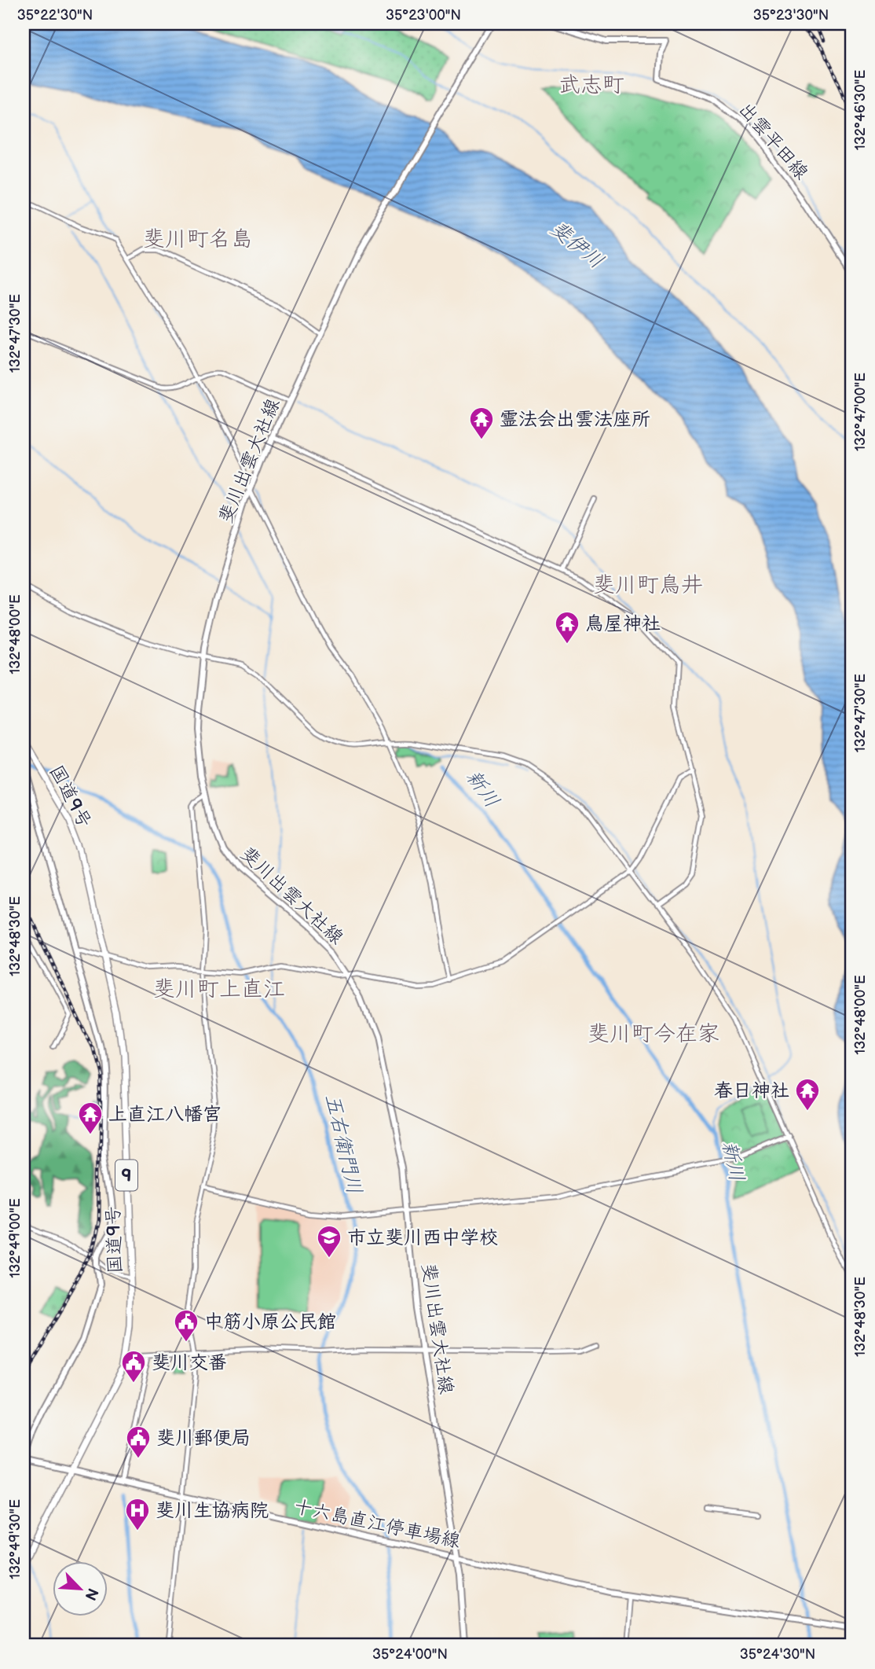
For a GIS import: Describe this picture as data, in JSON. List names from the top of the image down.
{
  "streets": {
    "highway": ["国道9号", "9"],
    "main road": ["出雲平田線", "斐川出雲大社線", "十六島直江停車場線"]
  },
  "crossings": [
    ["斐川出雲大社線", "十六島直江停車場線"],
    ["国道9号", "十六島直江停車場線"]
  ],
  "districts": [
    "武志町",
    "斐川町名島",
    "斐川町鳥井",
    "斐川町上直江",
    "斐川町今在家"
  ],
  "water": ["斐伊川", "新川", "五右衛門川"],
  "places": {
    "temple": [
      "霊法会出雲法座所",
      "鳥屋神社",
      "春日神社",
      "上直江八幡宮"
    ],
    "school or university": ["市立斐川西中学校"],
    "public building": ["中筋小原公民館", "斐川交番", "斐川郵便局"],
    "hospital": ["斐川生協病院"]
  },
  "north": "bottom right",
  "coordinates": [
    "35°22'30\"N",
    "35°23'00\"N",
    "35°23'30\"N",
    "132°46'30\"E",
    "132°47'30\"E",
    "132°47'00\"E",
    "132°48'00\"E",
    "132°48'30\"E",
    "132°49'00\"E",
    "132°49'30\"E",
    "35°24'00\"N",
    "35°24'30\"N"
  ]
}
